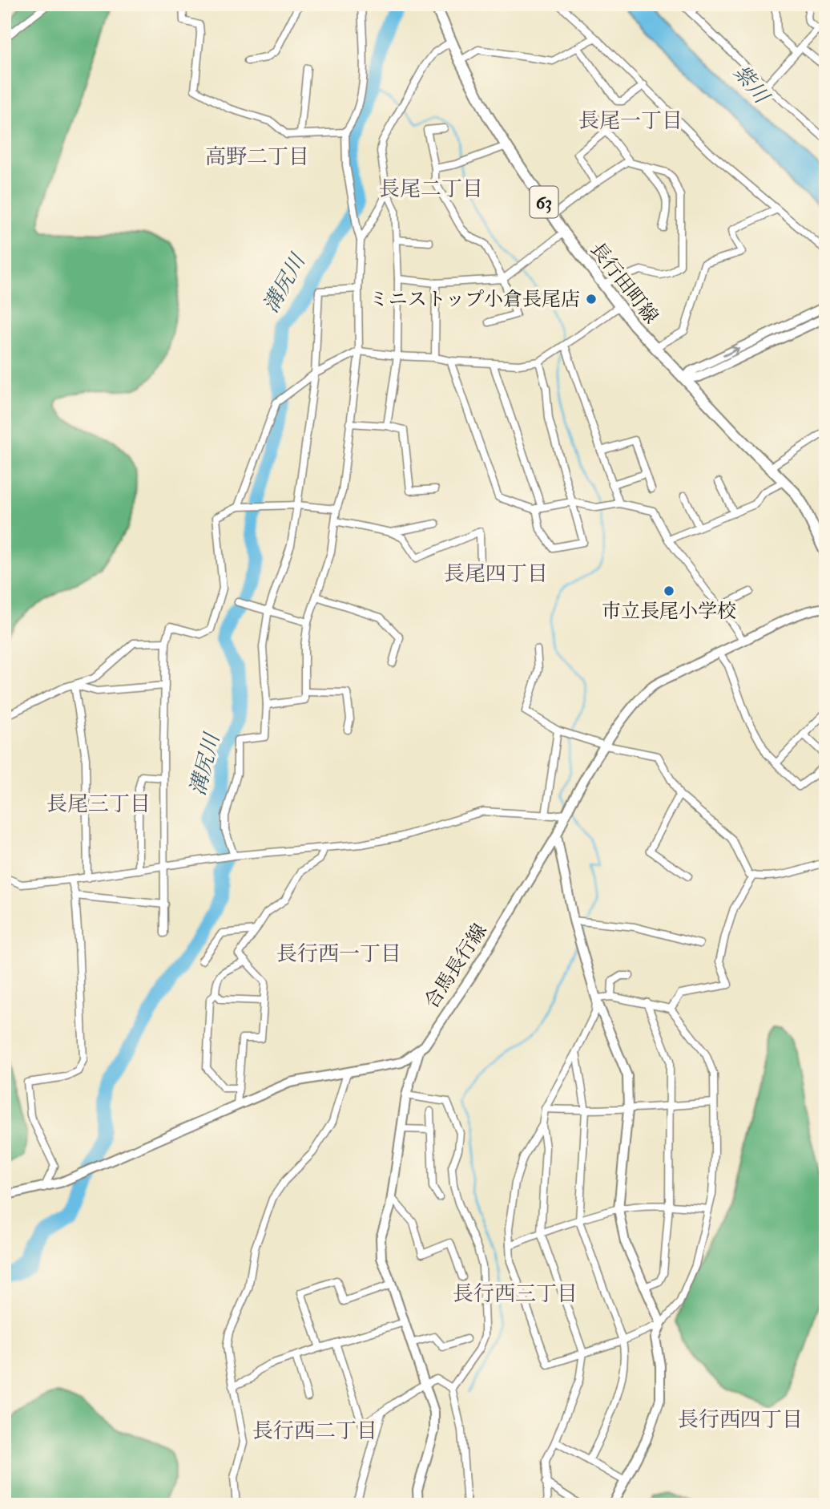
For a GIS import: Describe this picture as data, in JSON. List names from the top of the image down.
{
  "streets": {
    "main road": ["63", "長行田町線"],
    "street": ["合馬長行線"]
  },
  "districts": [
    "長尾一丁目",
    "高野二丁目",
    "長尾二丁目",
    "長尾四丁目",
    "長尾三丁目",
    "長行西一丁目",
    "長行西三丁目",
    "長行西四丁目",
    "長行西二丁目"
  ],
  "water": ["紫川", "溝尻川"],
  "places": ["ミニストップ小倉長尾店", "市立長尾小学校"]
}
